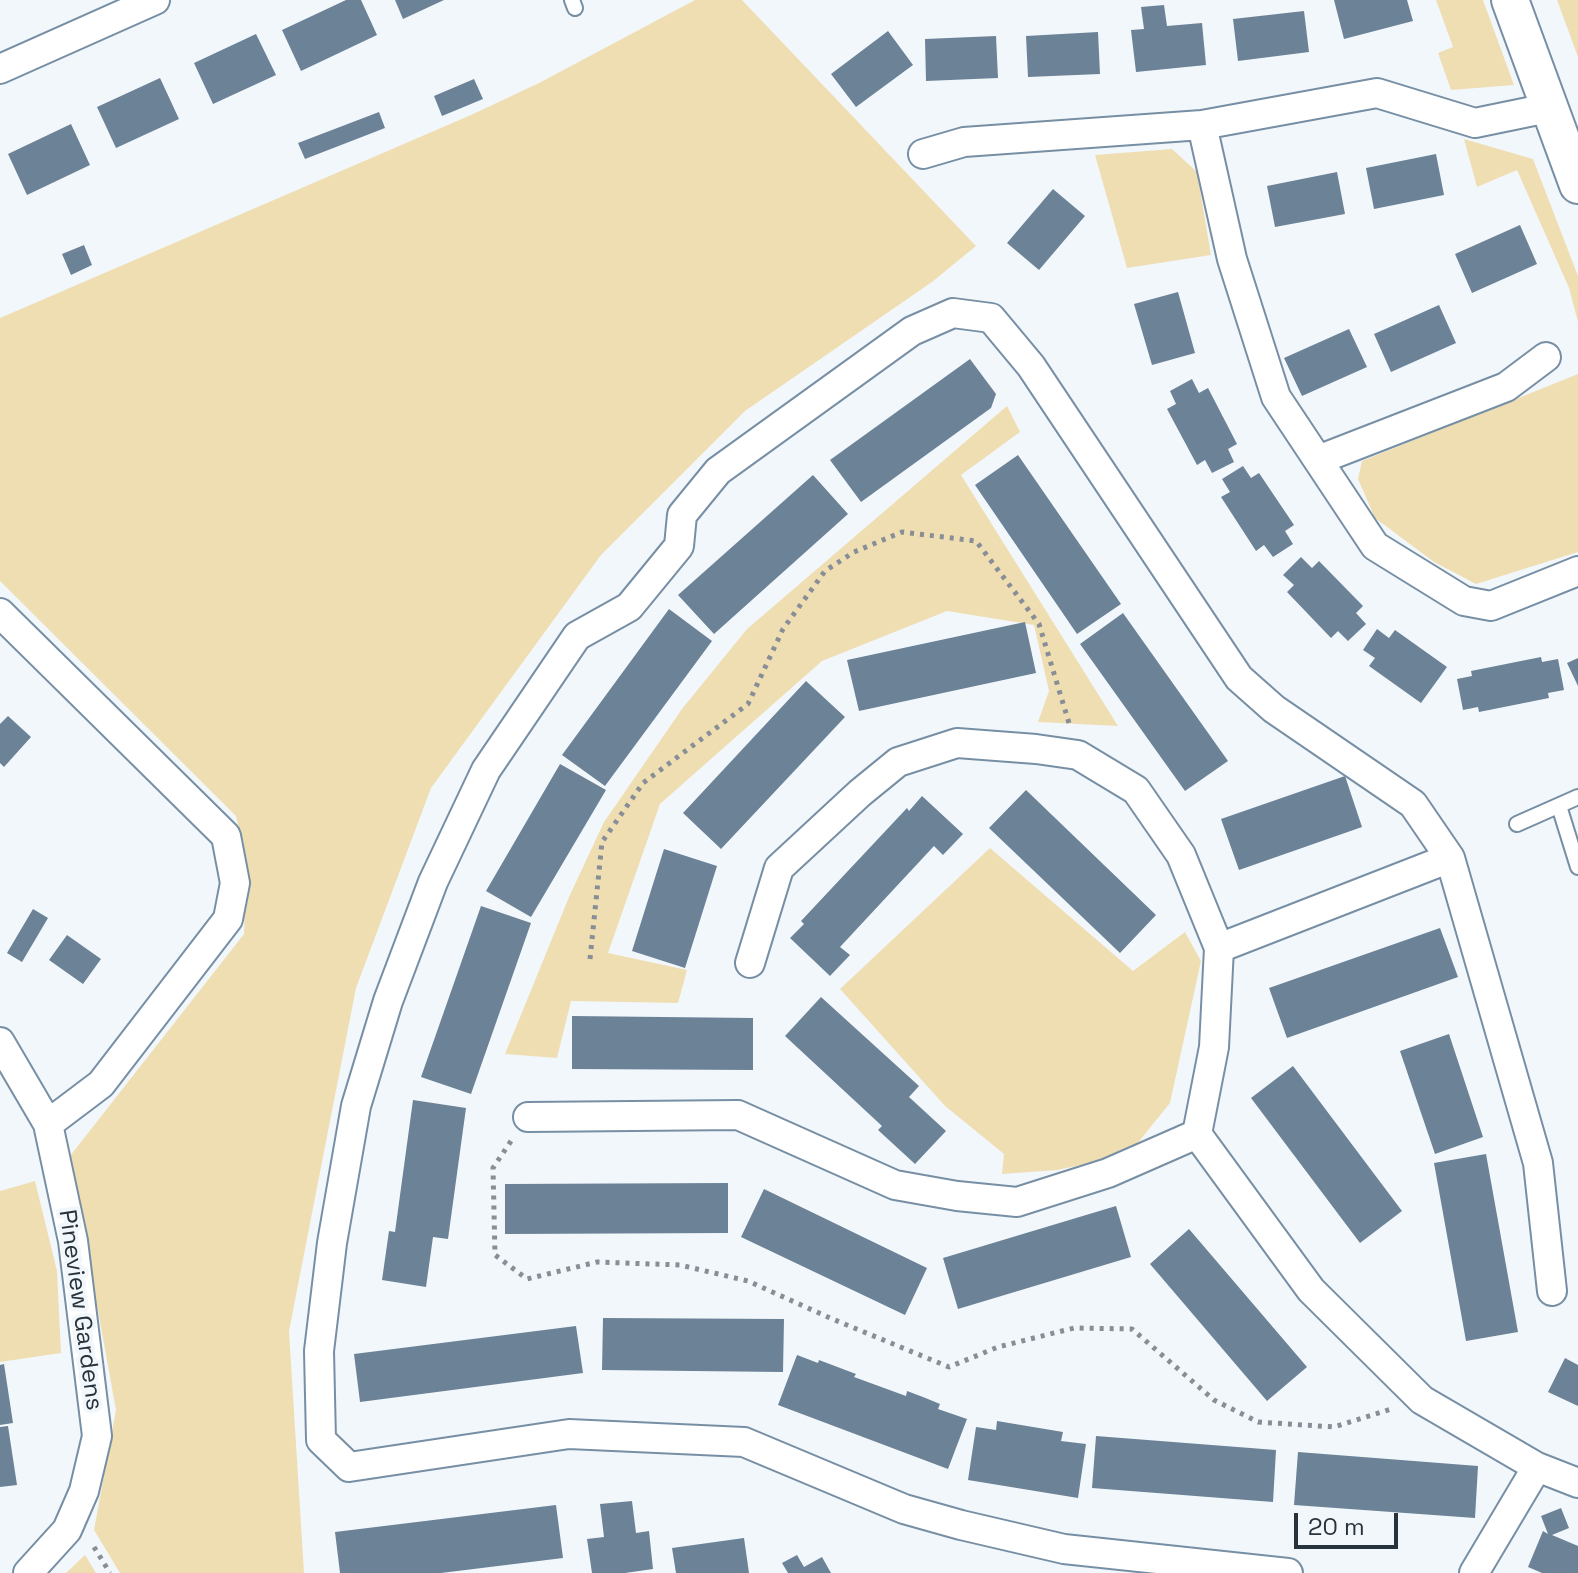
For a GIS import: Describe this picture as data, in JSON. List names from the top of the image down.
{
  "streets": {
    "street": ["Pineview Gardens"]
  },
  "scale_bar": "20 m"
}
